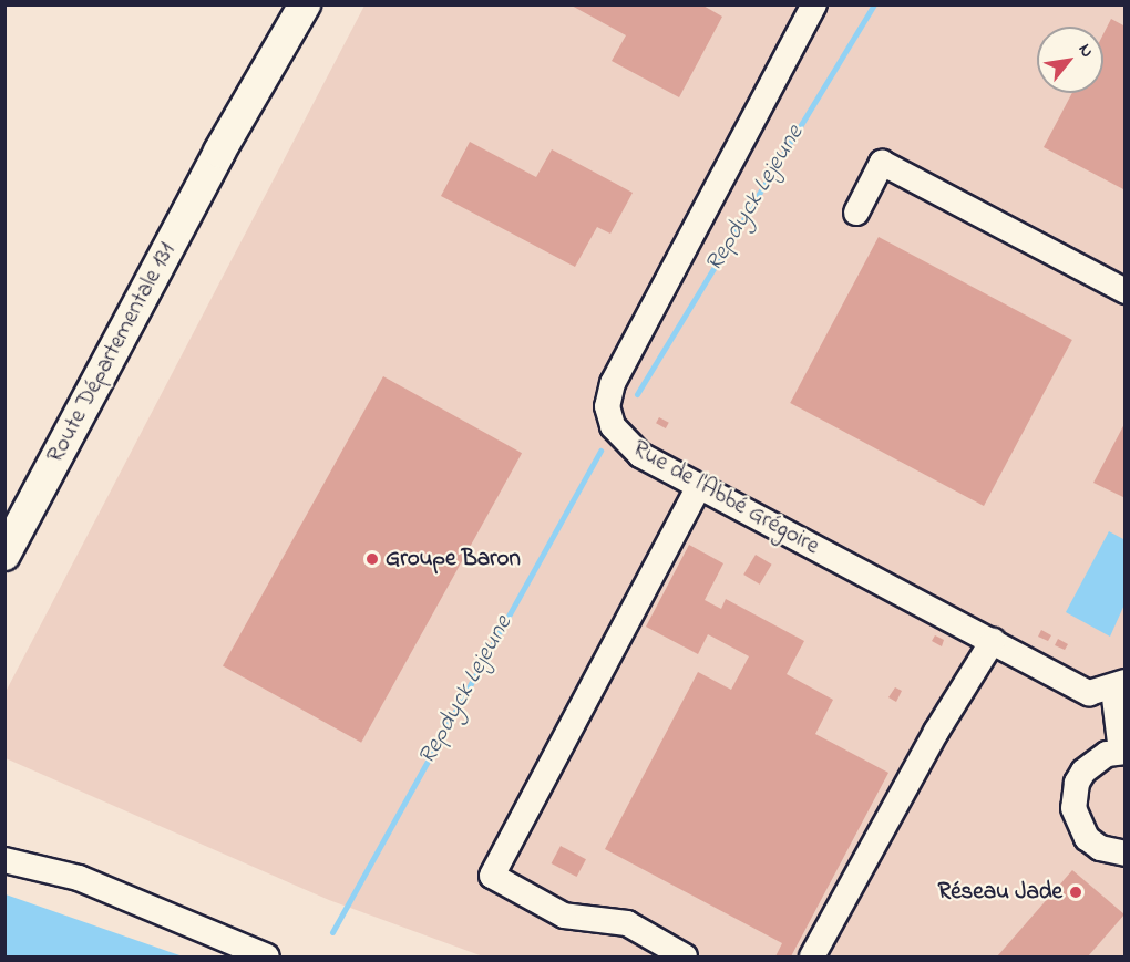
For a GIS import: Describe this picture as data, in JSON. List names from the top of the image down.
{
  "streets": {
    "main road": ["Route Départementale 131"],
    "street": ["Rue de l'Abbé Grégoire"]
  },
  "water": ["Repdyck Lejeune"],
  "places": ["Groupe Baron", "Réseau Jade"],
  "north": "top right"
}
